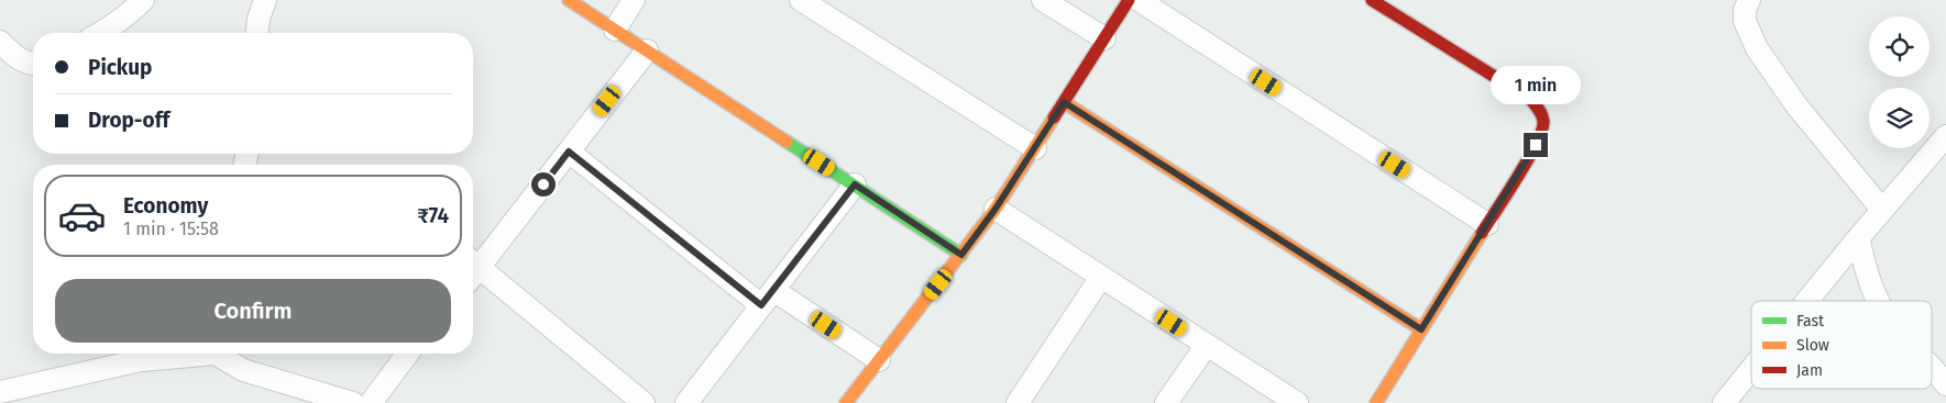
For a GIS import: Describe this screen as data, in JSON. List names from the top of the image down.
{
  "legend": ["Fast", "Slow", "Jam"],
  "page": {
    "banner": ["Pickup", "Drop-off"],
    "bubble": "1 min",
    "list": [
      {
        "name": "Economy",
        "note": "1 min · 15:58",
        "value": "₹74"
      }
    ],
    "buttons": "Confirm"
  }
}
